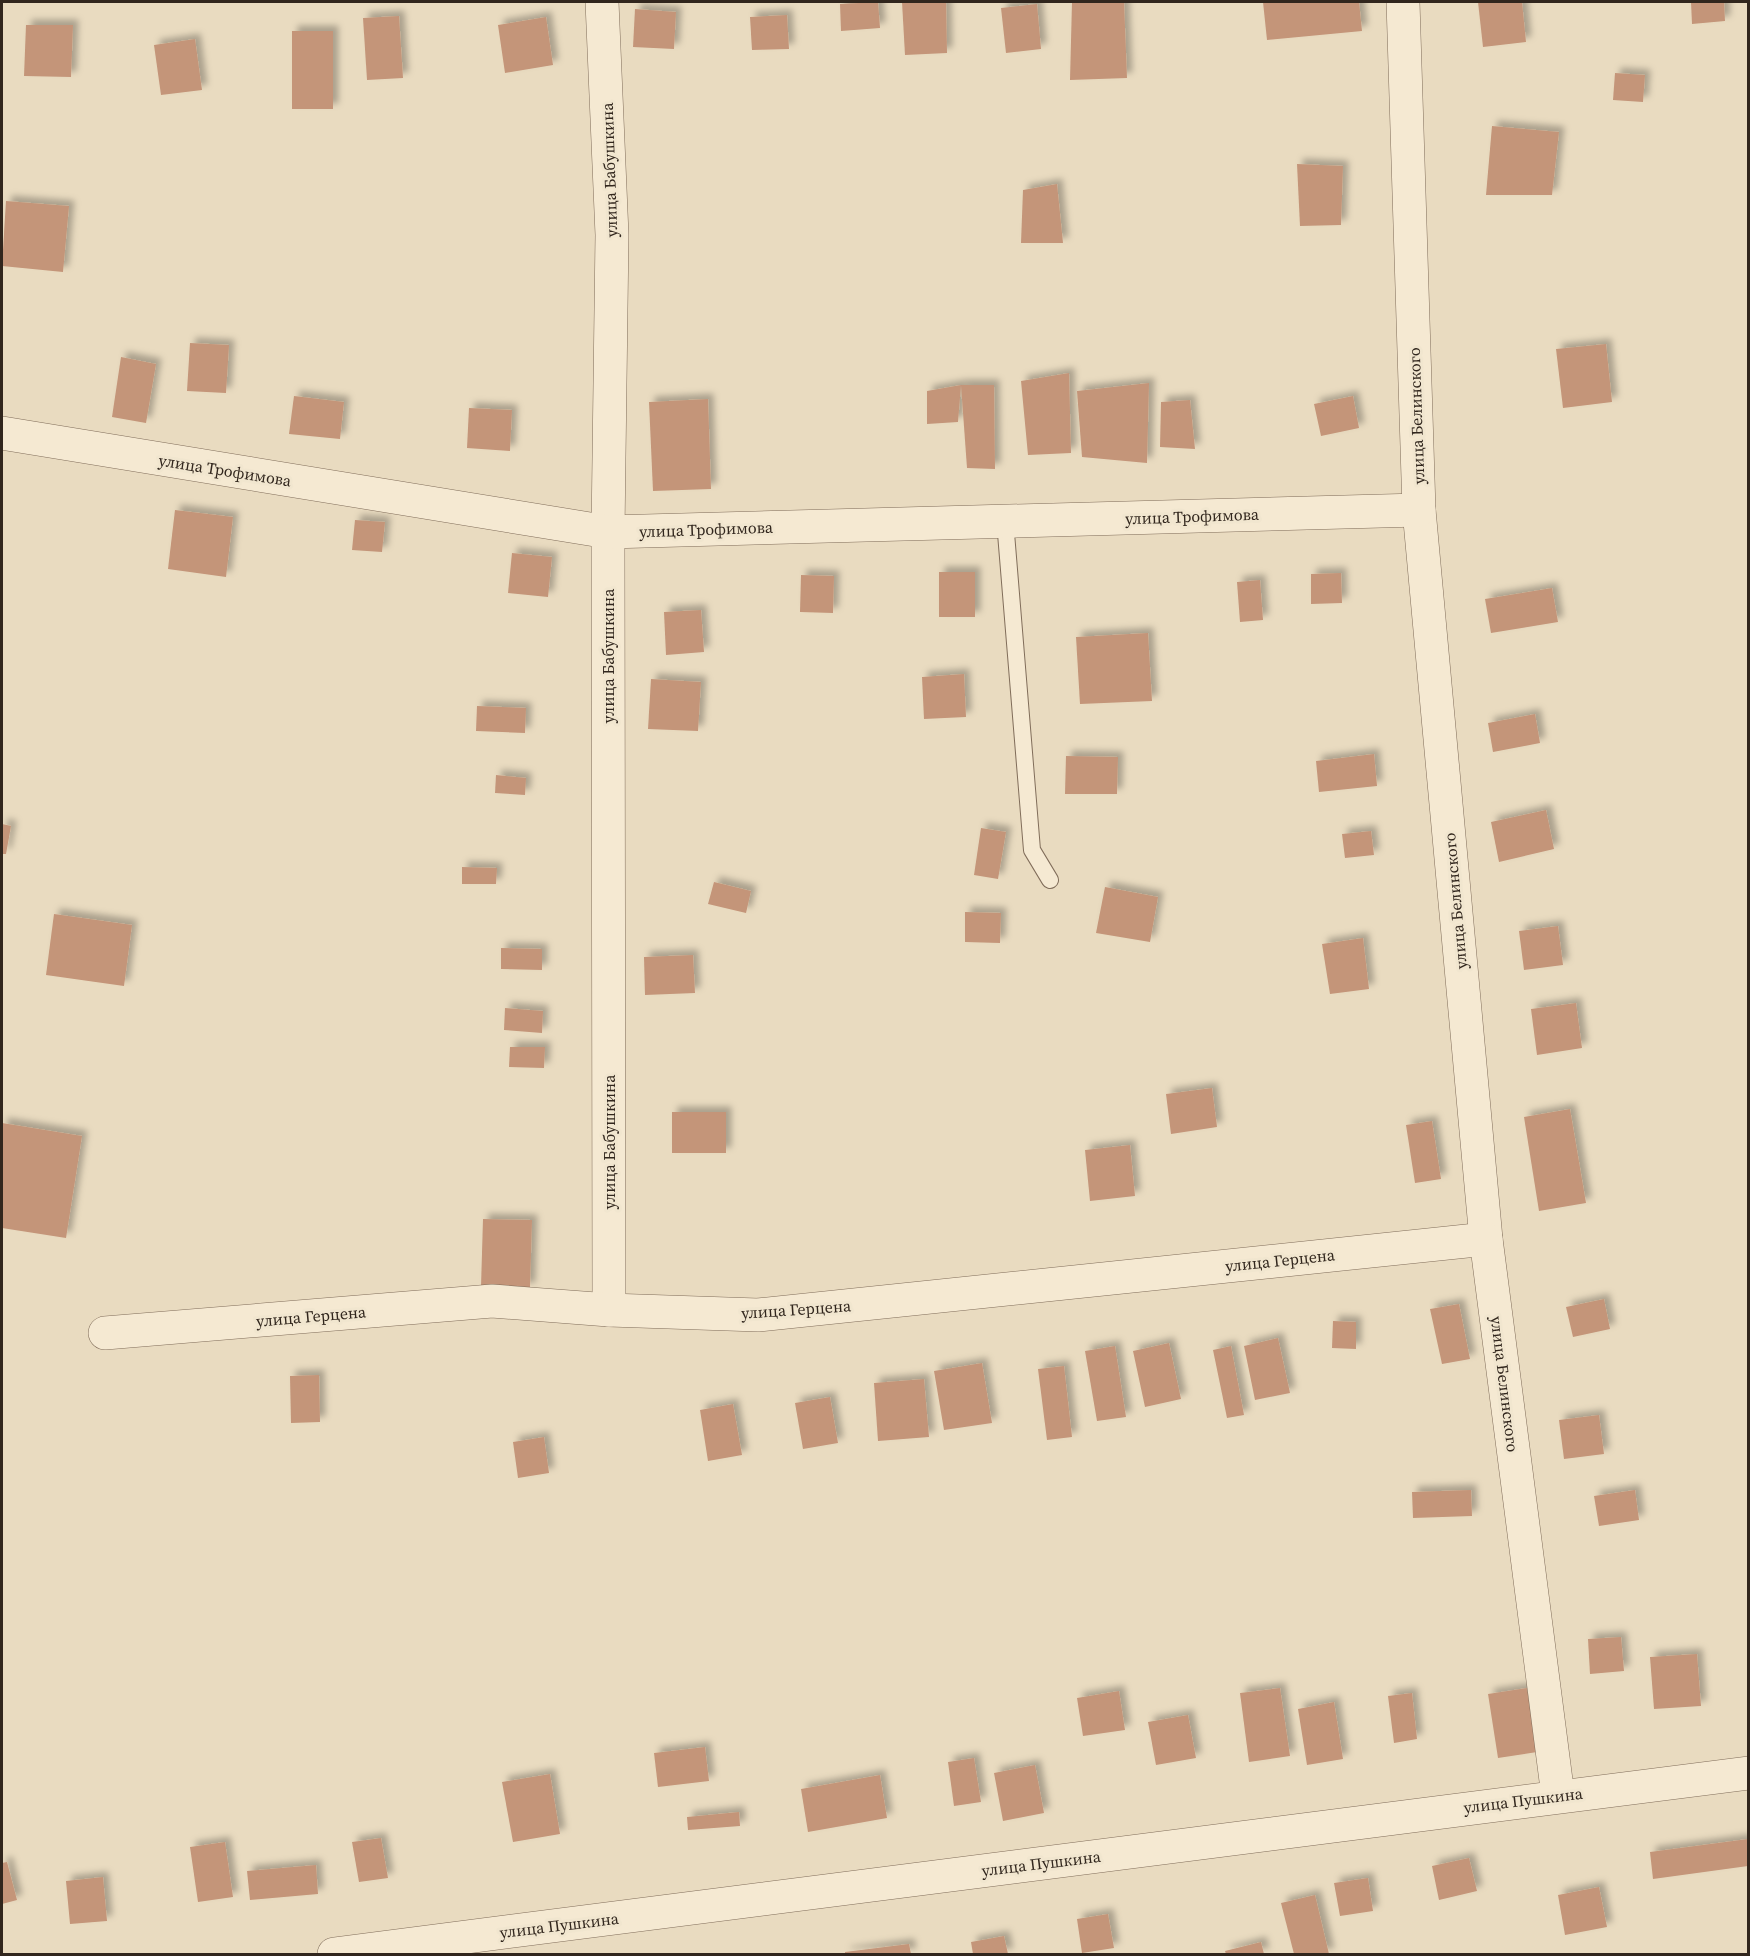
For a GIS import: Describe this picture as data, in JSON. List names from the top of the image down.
{
  "streets": {
    "street": [
      "улица Бабушкина",
      "улица Белинского",
      "улица Трофимова",
      "улица Герцена",
      "улица Пушкина"
    ]
  },
  "crossings": [
    ["улица Бабушкина", "улица Трофимова"],
    ["улица Бабушкина", "улица Герцена"],
    ["улица Белинского", "улица Трофимова"],
    ["улица Белинского", "улица Герцена"],
    ["улица Белинского", "улица Пушкина"]
  ]
}
